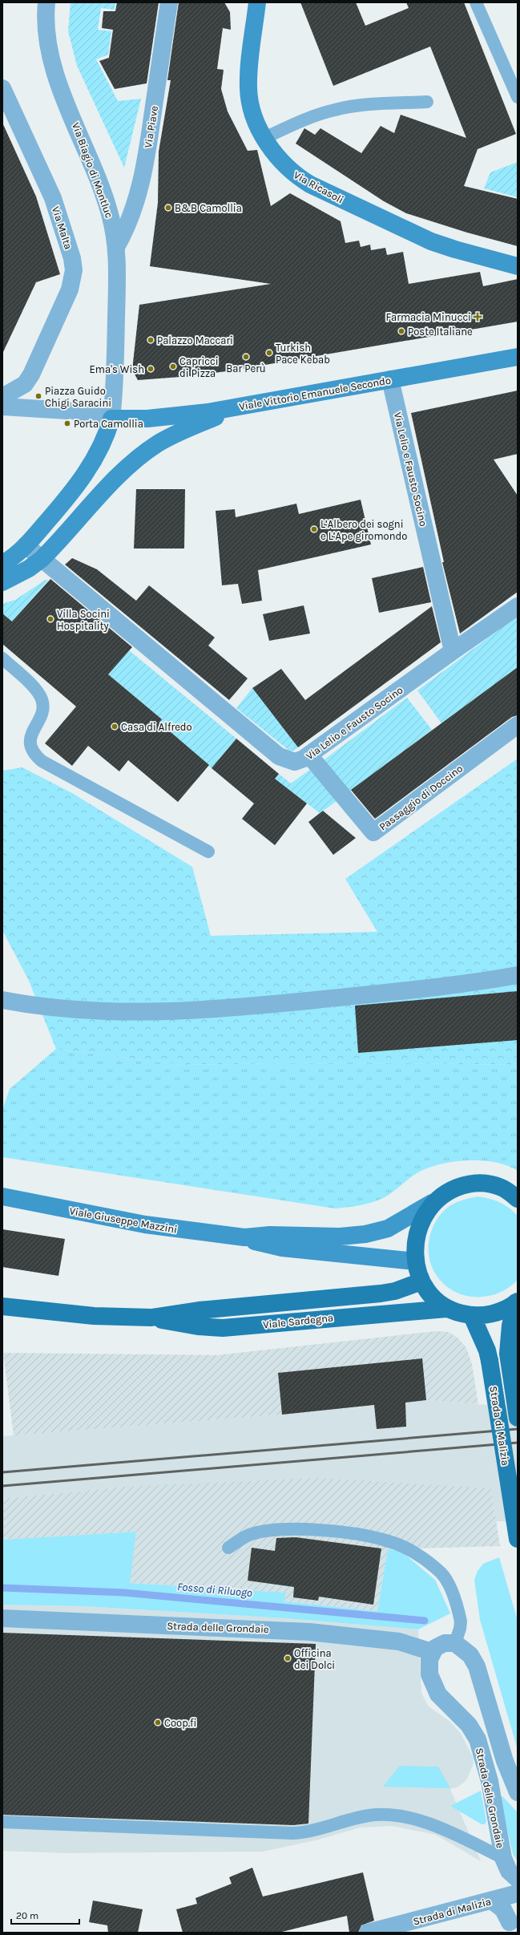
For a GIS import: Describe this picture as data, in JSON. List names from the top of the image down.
{
  "streets": {
    "main road": [
      "Via Ricasoli",
      "Viale Vittorio Emanuele Secondo",
      "Viale Giuseppe Mazzini",
      "Viale Sardegna",
      "Strada di Malizia"
    ],
    "street": [
      "Via Piave",
      "Via Biagio di Montluc",
      "Via Malta",
      "Via Lelio e Fausto Socino",
      "Passaggio di Doccino",
      "Strada delle Grondaie"
    ]
  },
  "crossings": [
    ["Via Piave", "Via Biagio di Montluc"],
    ["Via Biagio di Montluc", "Viale Vittorio Emanuele Secondo"],
    ["Viale Vittorio Emanuele Secondo", "Via Lelio e Fausto Socino"],
    ["Via Lelio e Fausto Socino", "Passaggio di Doccino"],
    ["Viale Giuseppe Mazzini", "Viale Sardegna"],
    ["Viale Giuseppe Mazzini", "Strada di Malizia"]
  ],
  "water": ["Fosso di Riluogo"],
  "places": {
    "other": [
      "B&B Camollia",
      "Poste Italiane",
      "Palazzo Maccari",
      "Turkish Pace Kebab",
      "Bar Perù",
      "Capricci di Pizza",
      "Ema's Wish",
      "Piazza Guido Chigi Saracini",
      "Porta Camollia",
      "L’Albero dei sogni e L’Ape giromondo",
      "Villa Socini Hospitality",
      "Casa di Alfredo",
      "Officina dei Dolci",
      "Coop.fi"
    ],
    "health": ["Farmacia Minucci"]
  },
  "scale_bar": "20 m"
}
